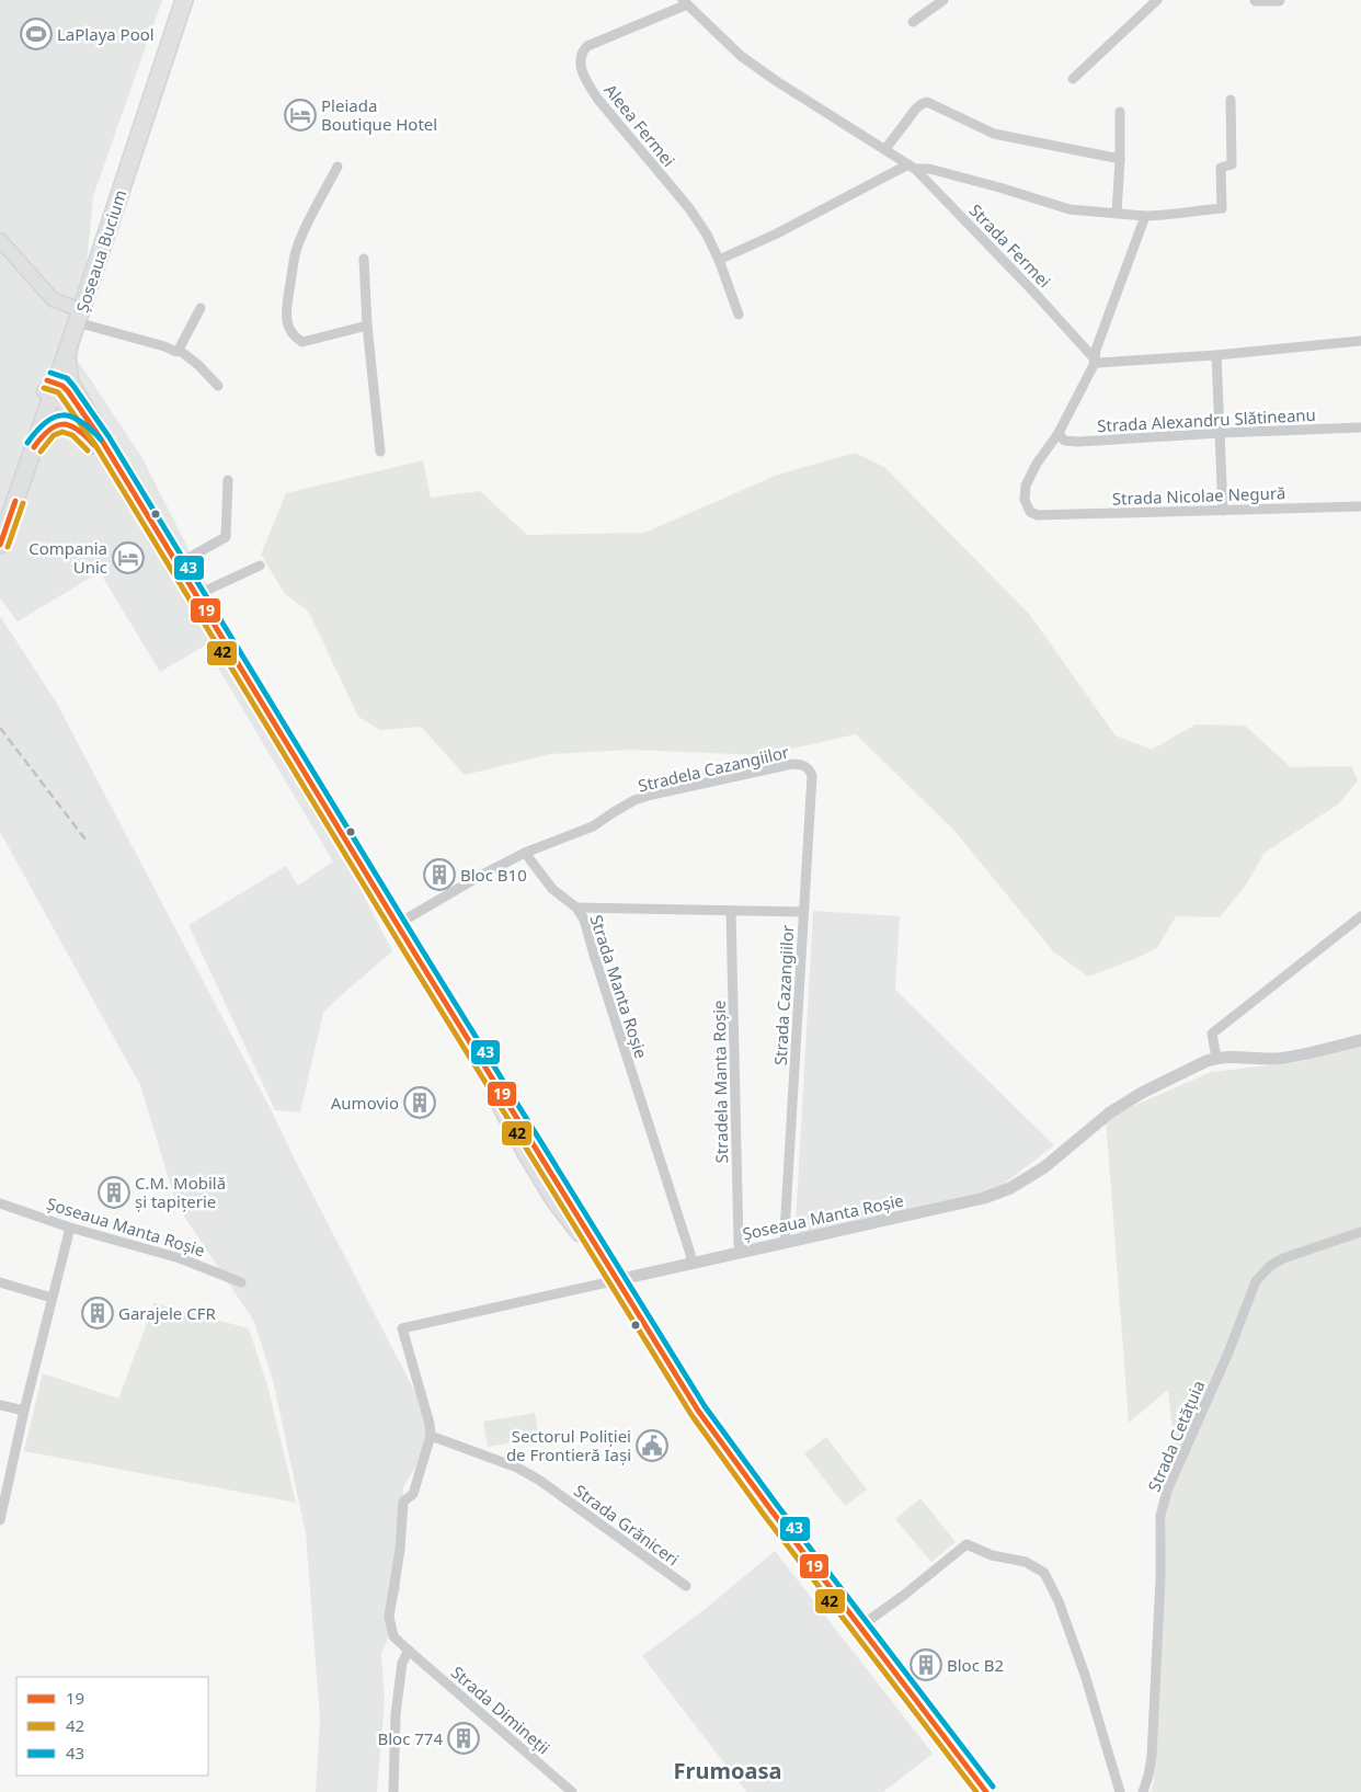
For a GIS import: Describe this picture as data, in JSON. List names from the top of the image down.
{
  "streets": {
    "main road": ["Șoseaua Bucium"],
    "street": [
      "Aleea Fermei",
      "Strada Fermei",
      "Strada Alexandru Slătineanu",
      "Strada Nicolae Negură",
      "Stradela Cazangiilor",
      "Strada Manta Roșie",
      "Strada Cazangiilor",
      "Stradela Manta Roșie",
      "Șoseaua Manta Roșie",
      "Strada Cetățuia",
      "Strada Grăniceri",
      "Strada Dimineții"
    ]
  },
  "crossings": [
    ["Aleea Fermei", "Strada Fermei"],
    ["Strada Alexandru Slătineanu", "Strada Nicolae Negură"],
    ["Stradela Cazangiilor", "Strada Manta Roșie"],
    ["Stradela Cazangiilor", "Strada Cazangiilor"],
    ["Strada Manta Roșie", "Strada Cazangiilor"],
    ["Strada Manta Roșie", "Șoseaua Manta Roșie"],
    ["Strada Cazangiilor", "Stradela Manta Roșie"],
    ["Strada Cazangiilor", "Șoseaua Manta Roșie"],
    ["Stradela Manta Roșie", "Șoseaua Manta Roșie"],
    ["Șoseaua Manta Roșie", "Strada Grăniceri"]
  ],
  "districts": ["Frumoasa"],
  "places": {
    "sports": ["LaPlaya Pool"],
    "hotel": ["Pleiada Boutique Hotel", "Compania Unic"],
    "building": [
      "Bloc B10",
      "Aumovio",
      "C.M. Mobilă și tapițerie",
      "Garajele CFR",
      "Bloc B2",
      "Bloc 774"
    ],
    "public building": ["Sectorul Poliției de Frontieră Iași"]
  },
  "lines": ["transit line 43", "transit line 19", "transit line 42"],
  "legend": ["19", "42", "43"]
}
